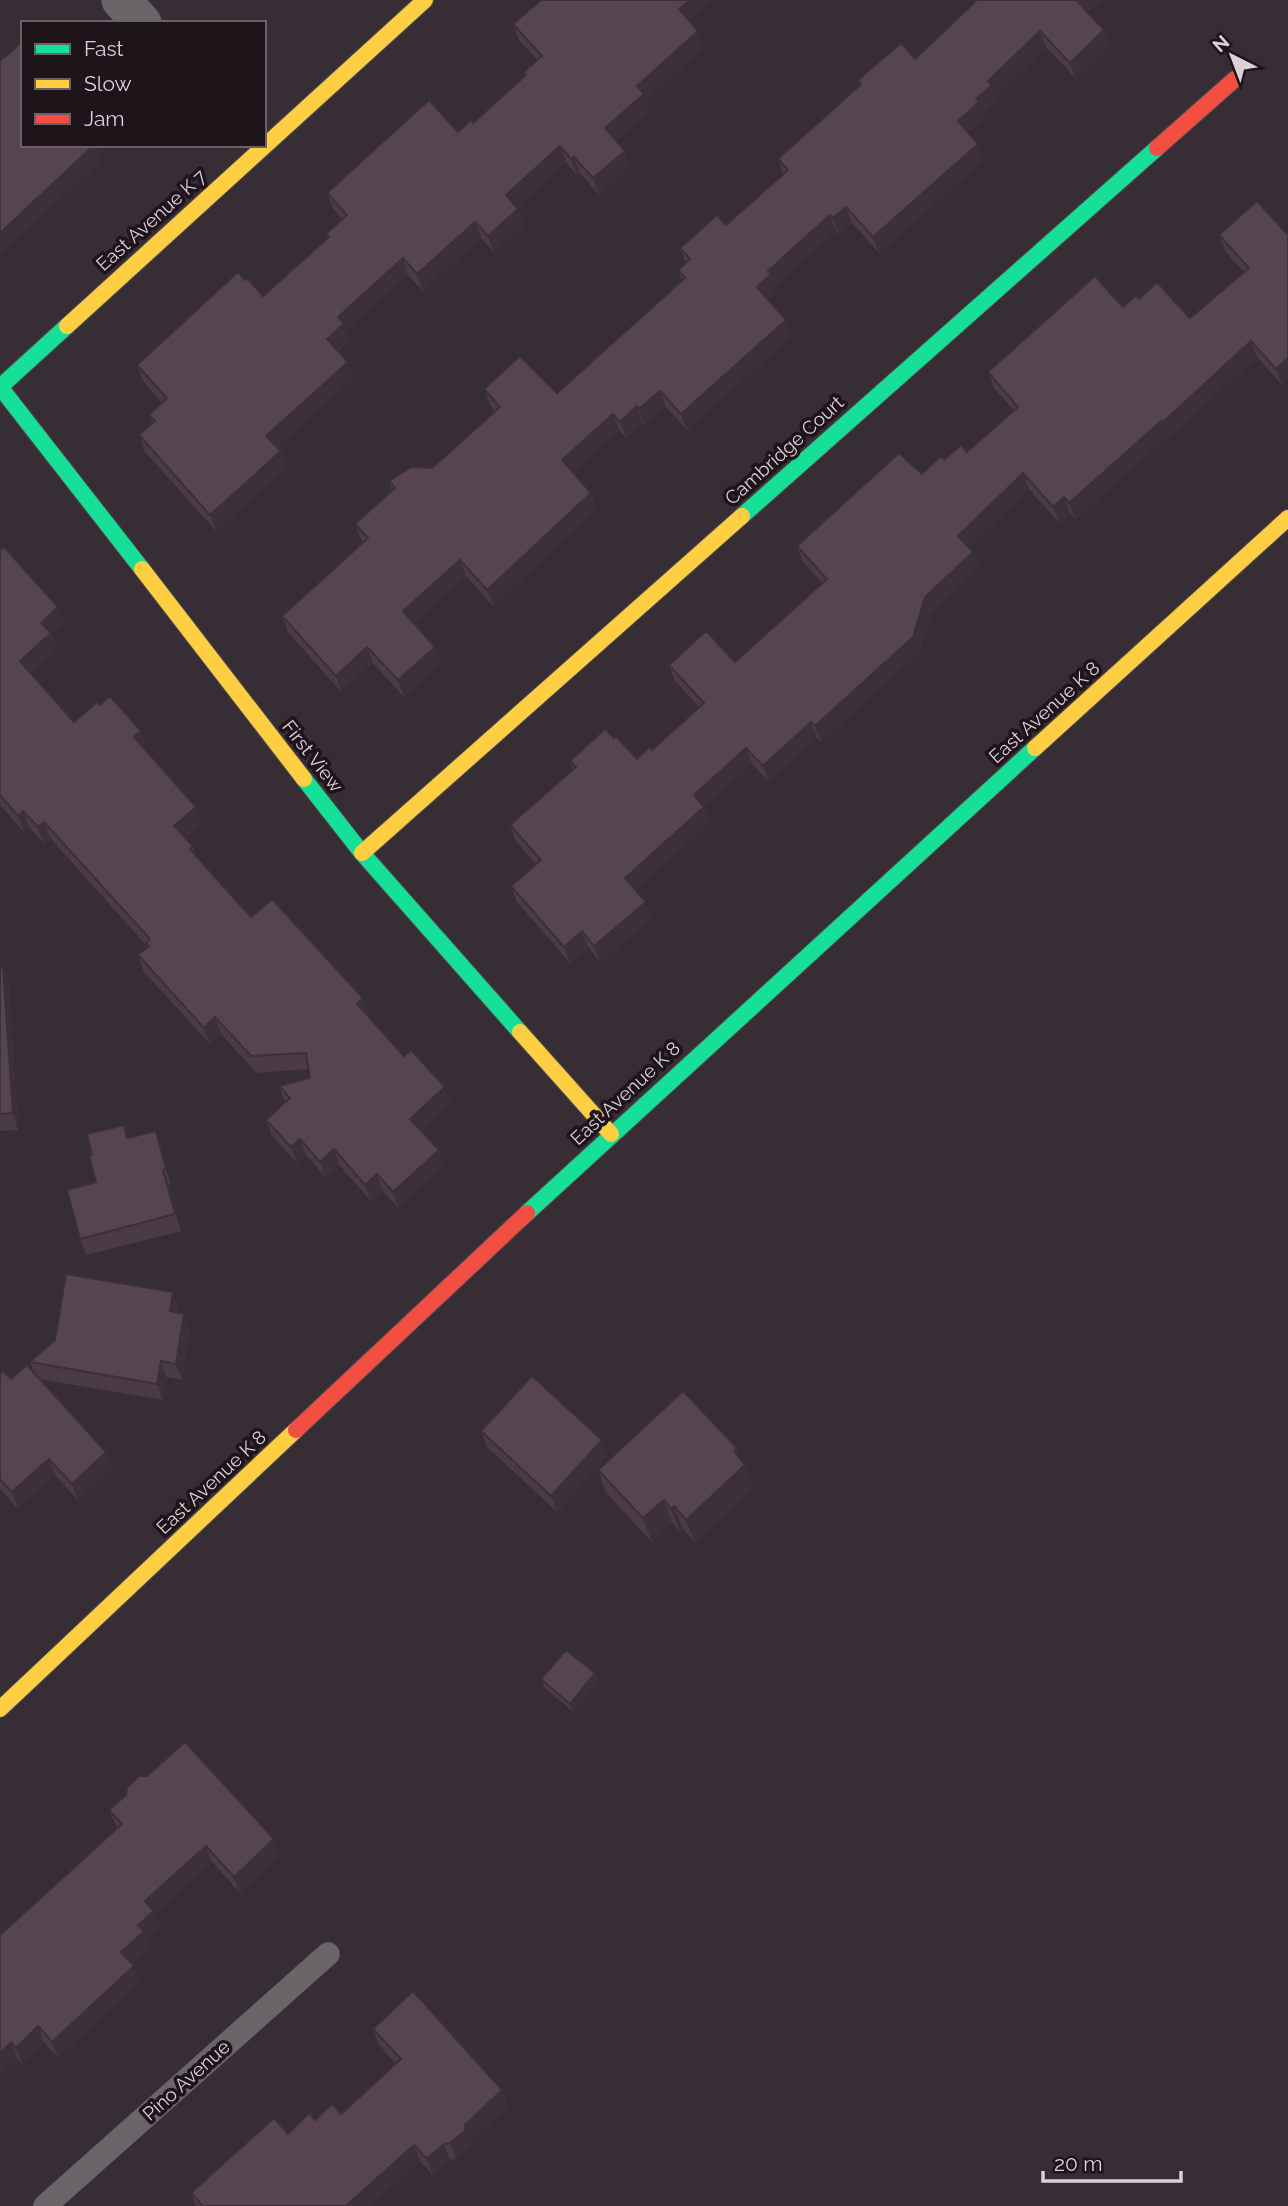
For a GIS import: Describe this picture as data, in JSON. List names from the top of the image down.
{
  "streets": {
    "street": [
      "East Avenue K 7",
      "Cambridge Court",
      "East Avenue K 8",
      "First View"
    ],
    "lane": ["Pino Avenue"]
  },
  "crossings": [
    ["East Avenue K 7", "First View"],
    ["Cambridge Court", "First View"],
    ["East Avenue K 8", "First View"]
  ],
  "legend": ["Fast", "Slow", "Jam"],
  "scale_bar": "20 m",
  "north": "top left"
}
